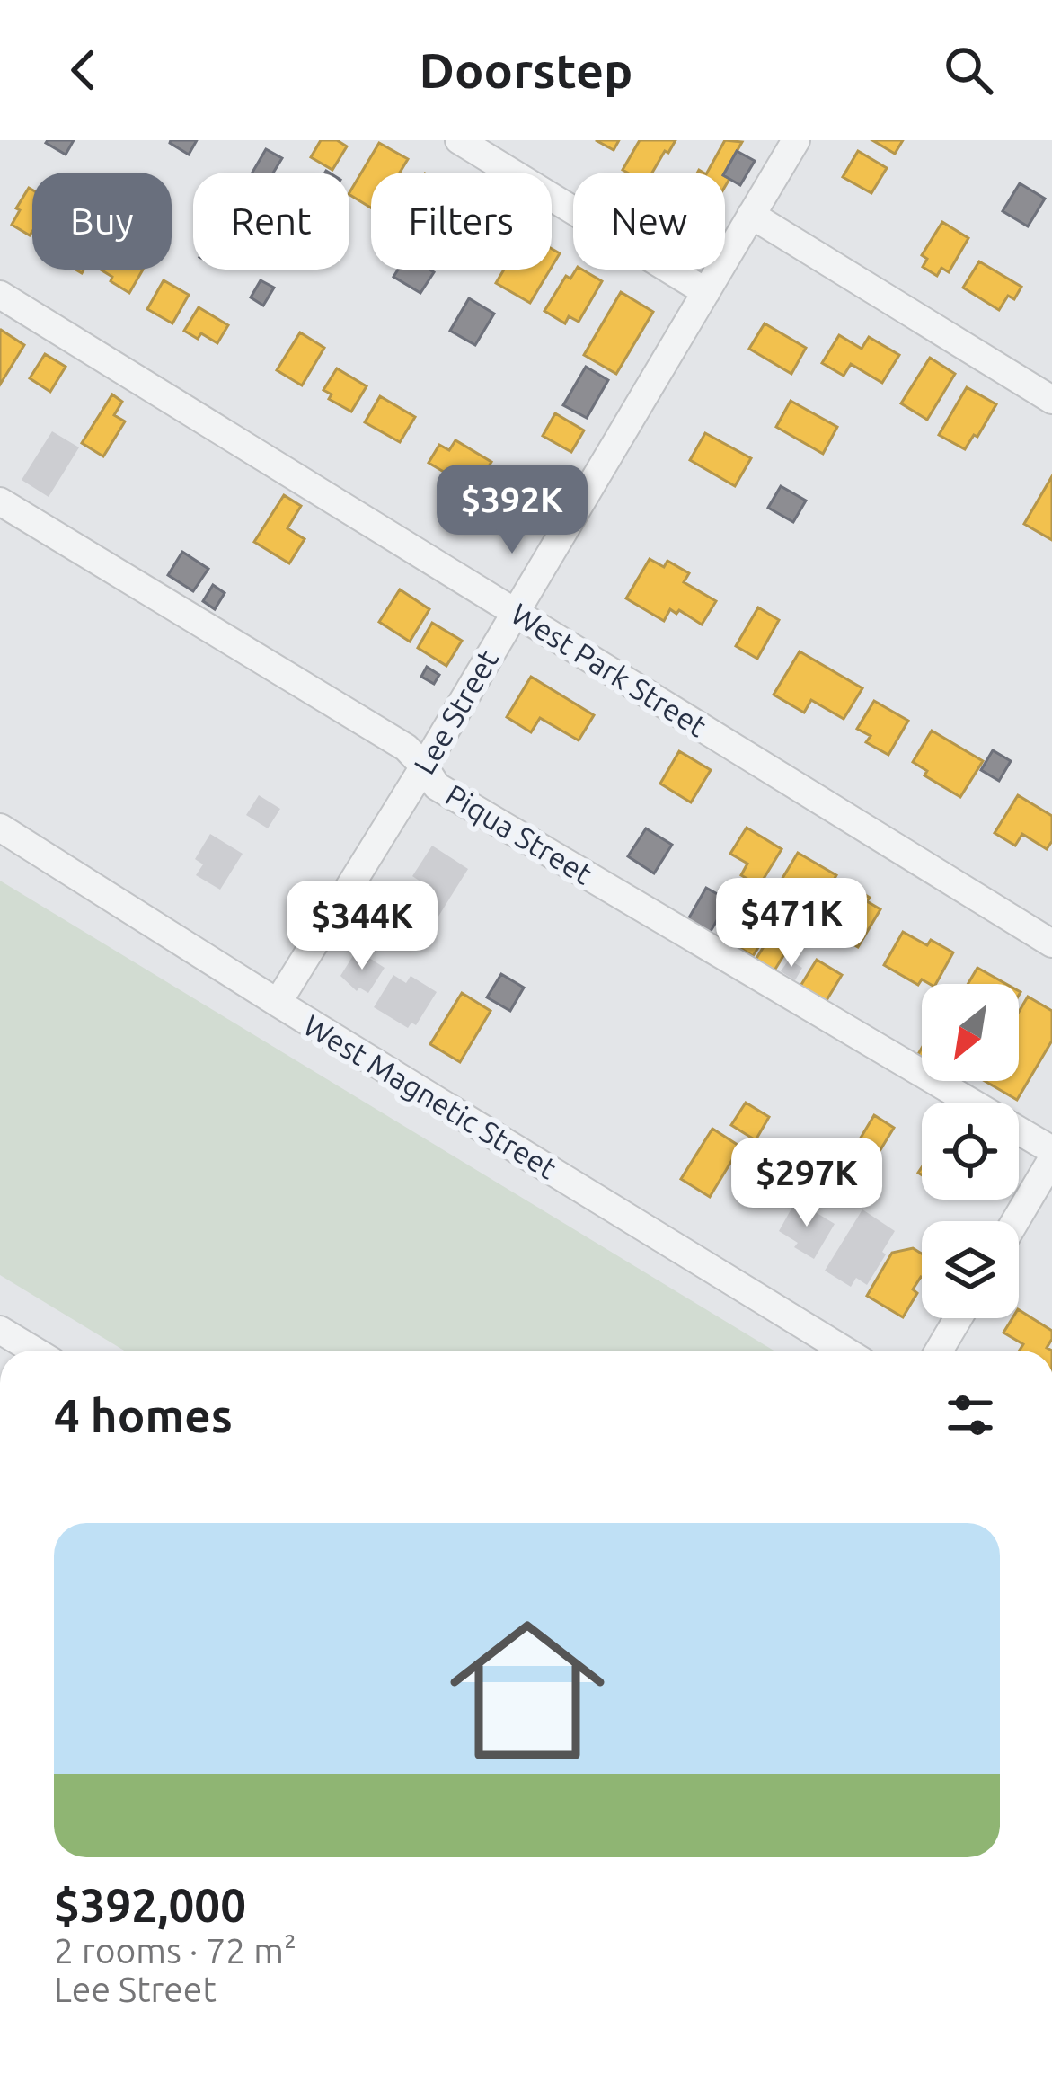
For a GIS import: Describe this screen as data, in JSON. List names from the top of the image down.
{
  "streets": {
    "street": [
      "West Park Street",
      "Lee Street",
      "Piqua Street",
      "West Magnetic Street"
    ]
  },
  "crossings": [
    ["West Park Street", "Lee Street"],
    ["Lee Street", "Piqua Street"],
    ["Lee Street", "West Magnetic Street"]
  ],
  "north": "bottom left",
  "page": {
    "header": "Doorstep",
    "chip": [
      "Buy",
      "Rent",
      "Filters",
      "New"
    ],
    "price": [
      "$392K",
      "$471K",
      "$344K",
      "$297K"
    ],
    "heading": "4 homes",
    "list": [
      {
        "name": "$392,000",
        "note": "2 rooms · 72 m² · Lee Street"
      }
    ]
  }
}
